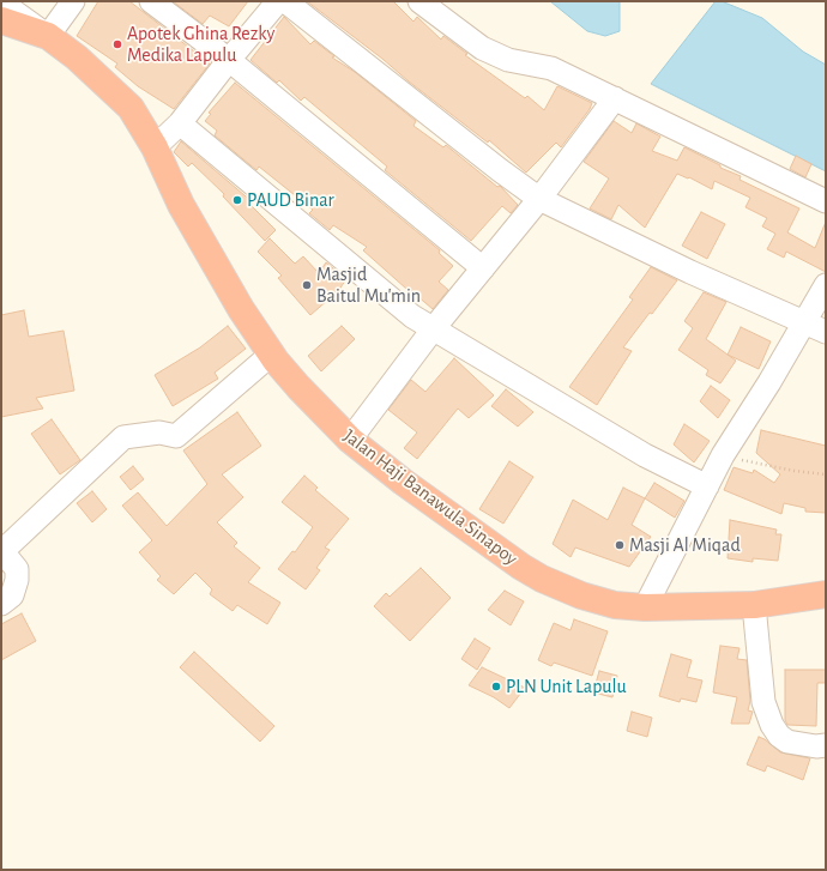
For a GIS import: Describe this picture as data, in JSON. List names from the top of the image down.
{
  "streets": {
    "highway": ["Jalan Haji Banawula Sinapoy"]
  },
  "places": [
    "Apotek Ghina Rezky Medika Lapulu",
    "PAUD Binar",
    "Masjid Baitul Mu'min",
    "Masji Al Miqad",
    "PLN Unit Lapulu"
  ]
}
